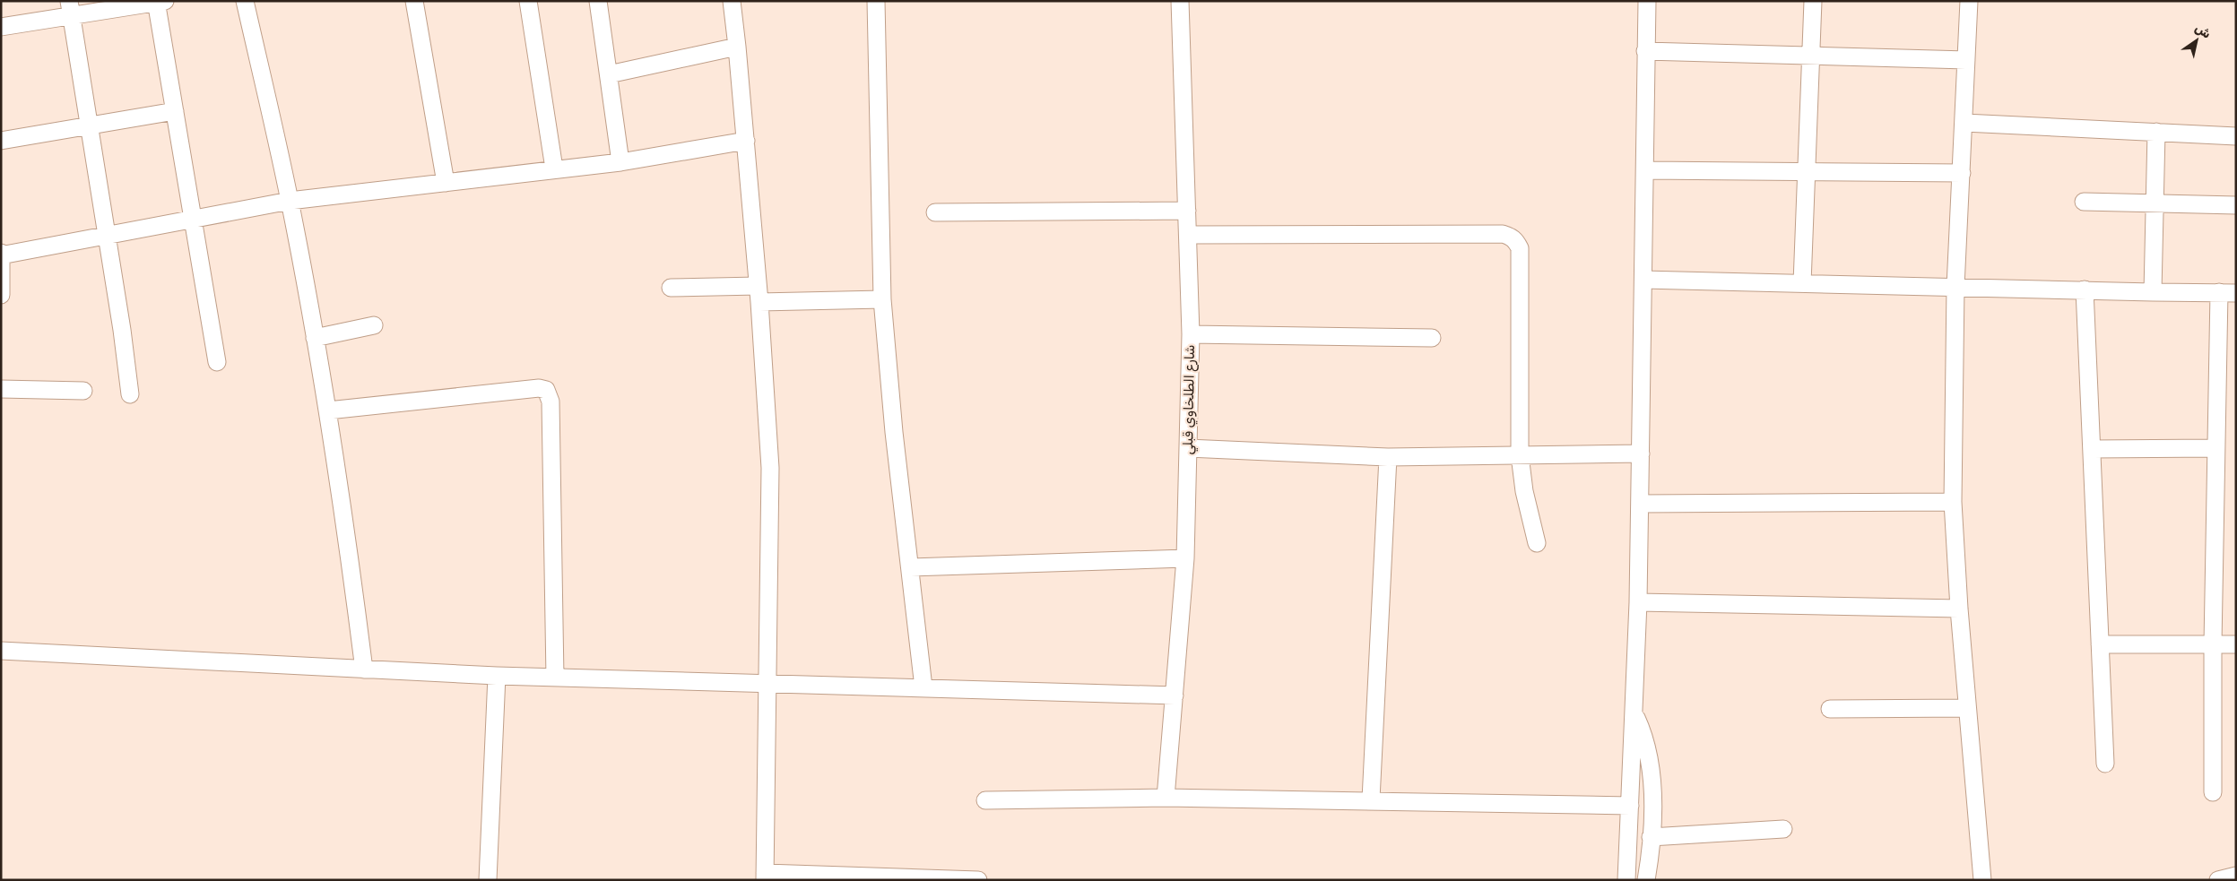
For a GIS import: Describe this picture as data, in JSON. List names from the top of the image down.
{
  "streets": {
    "street": ["شارع الطلخاوي قبلي"]
  },
  "north": "top right"
}
